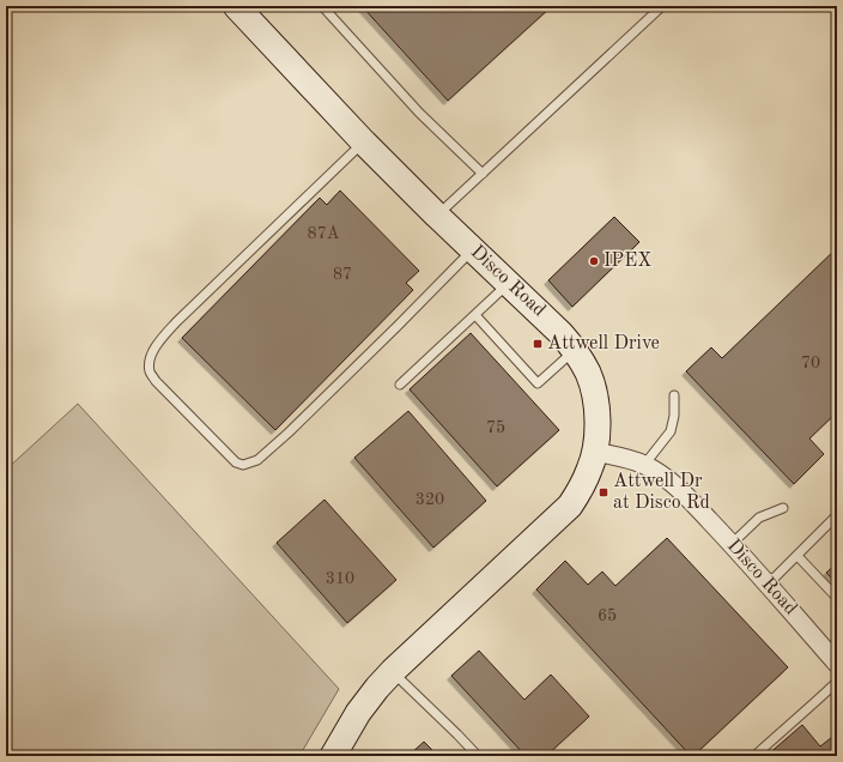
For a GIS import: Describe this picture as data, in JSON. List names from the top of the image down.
{
  "streets": {
    "main road": ["Disco Road"]
  },
  "places": {
    "other": ["IPEX"],
    "transit": ["Attwell Drive", "Attwell Dr at Disco Rd"]
  },
  "house_numbers": [
    "87A",
    "87",
    "70",
    "75",
    "320",
    "310",
    "65"
  ]
}
